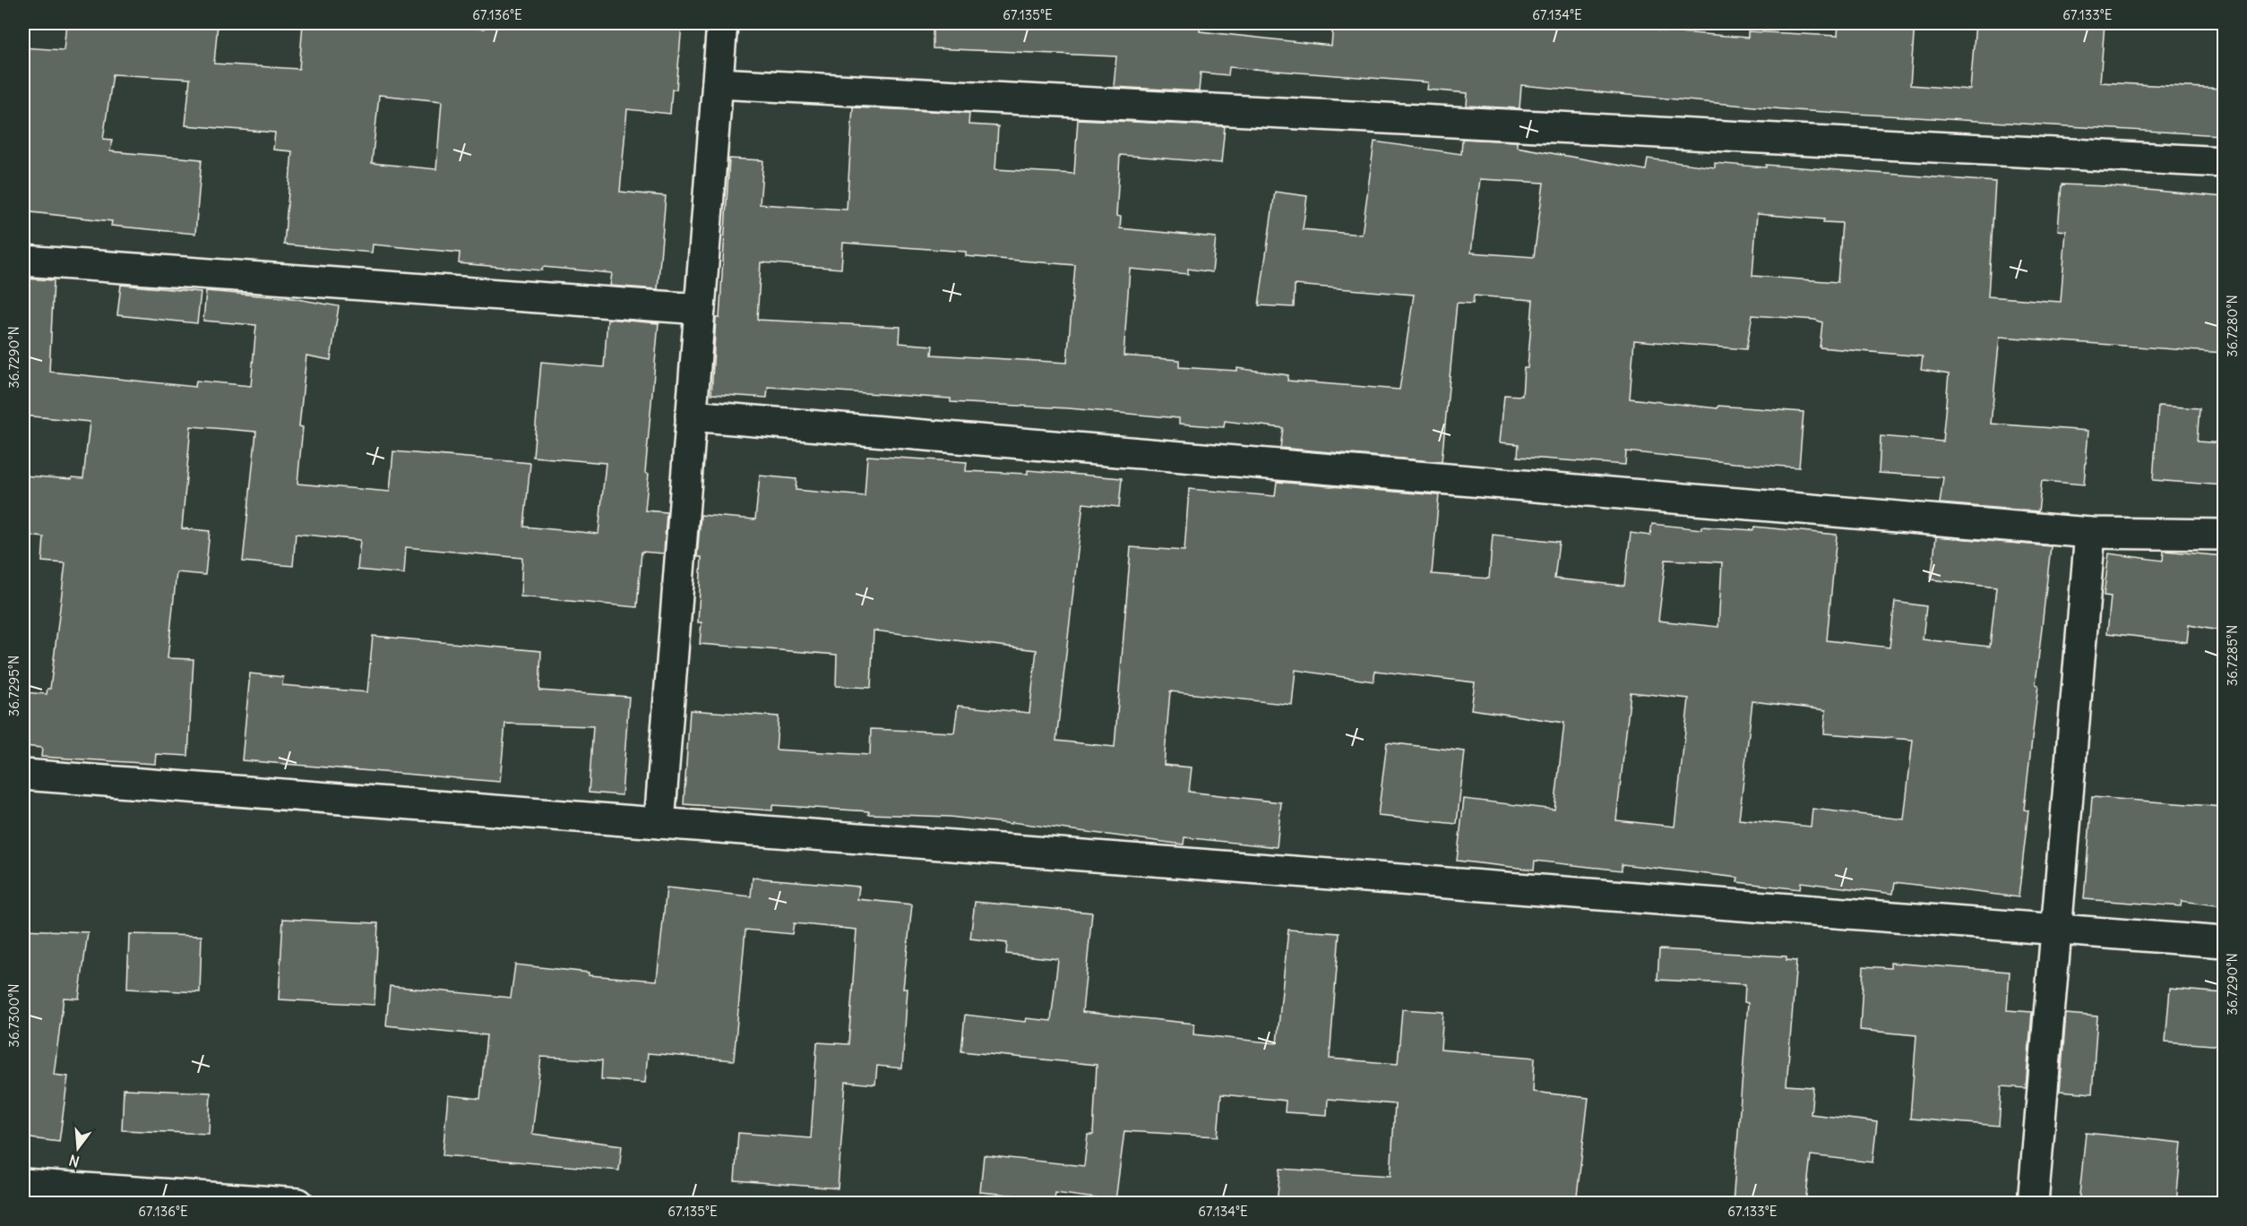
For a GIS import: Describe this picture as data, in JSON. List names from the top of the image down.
{
  "north": "bottom",
  "coordinates": [
    "67.136°E",
    "67.135°E",
    "67.134°E",
    "67.133°E",
    "36.7280°N",
    "36.7290°N",
    "36.7285°N",
    "36.7295°N",
    "36.7300°N"
  ]
}
